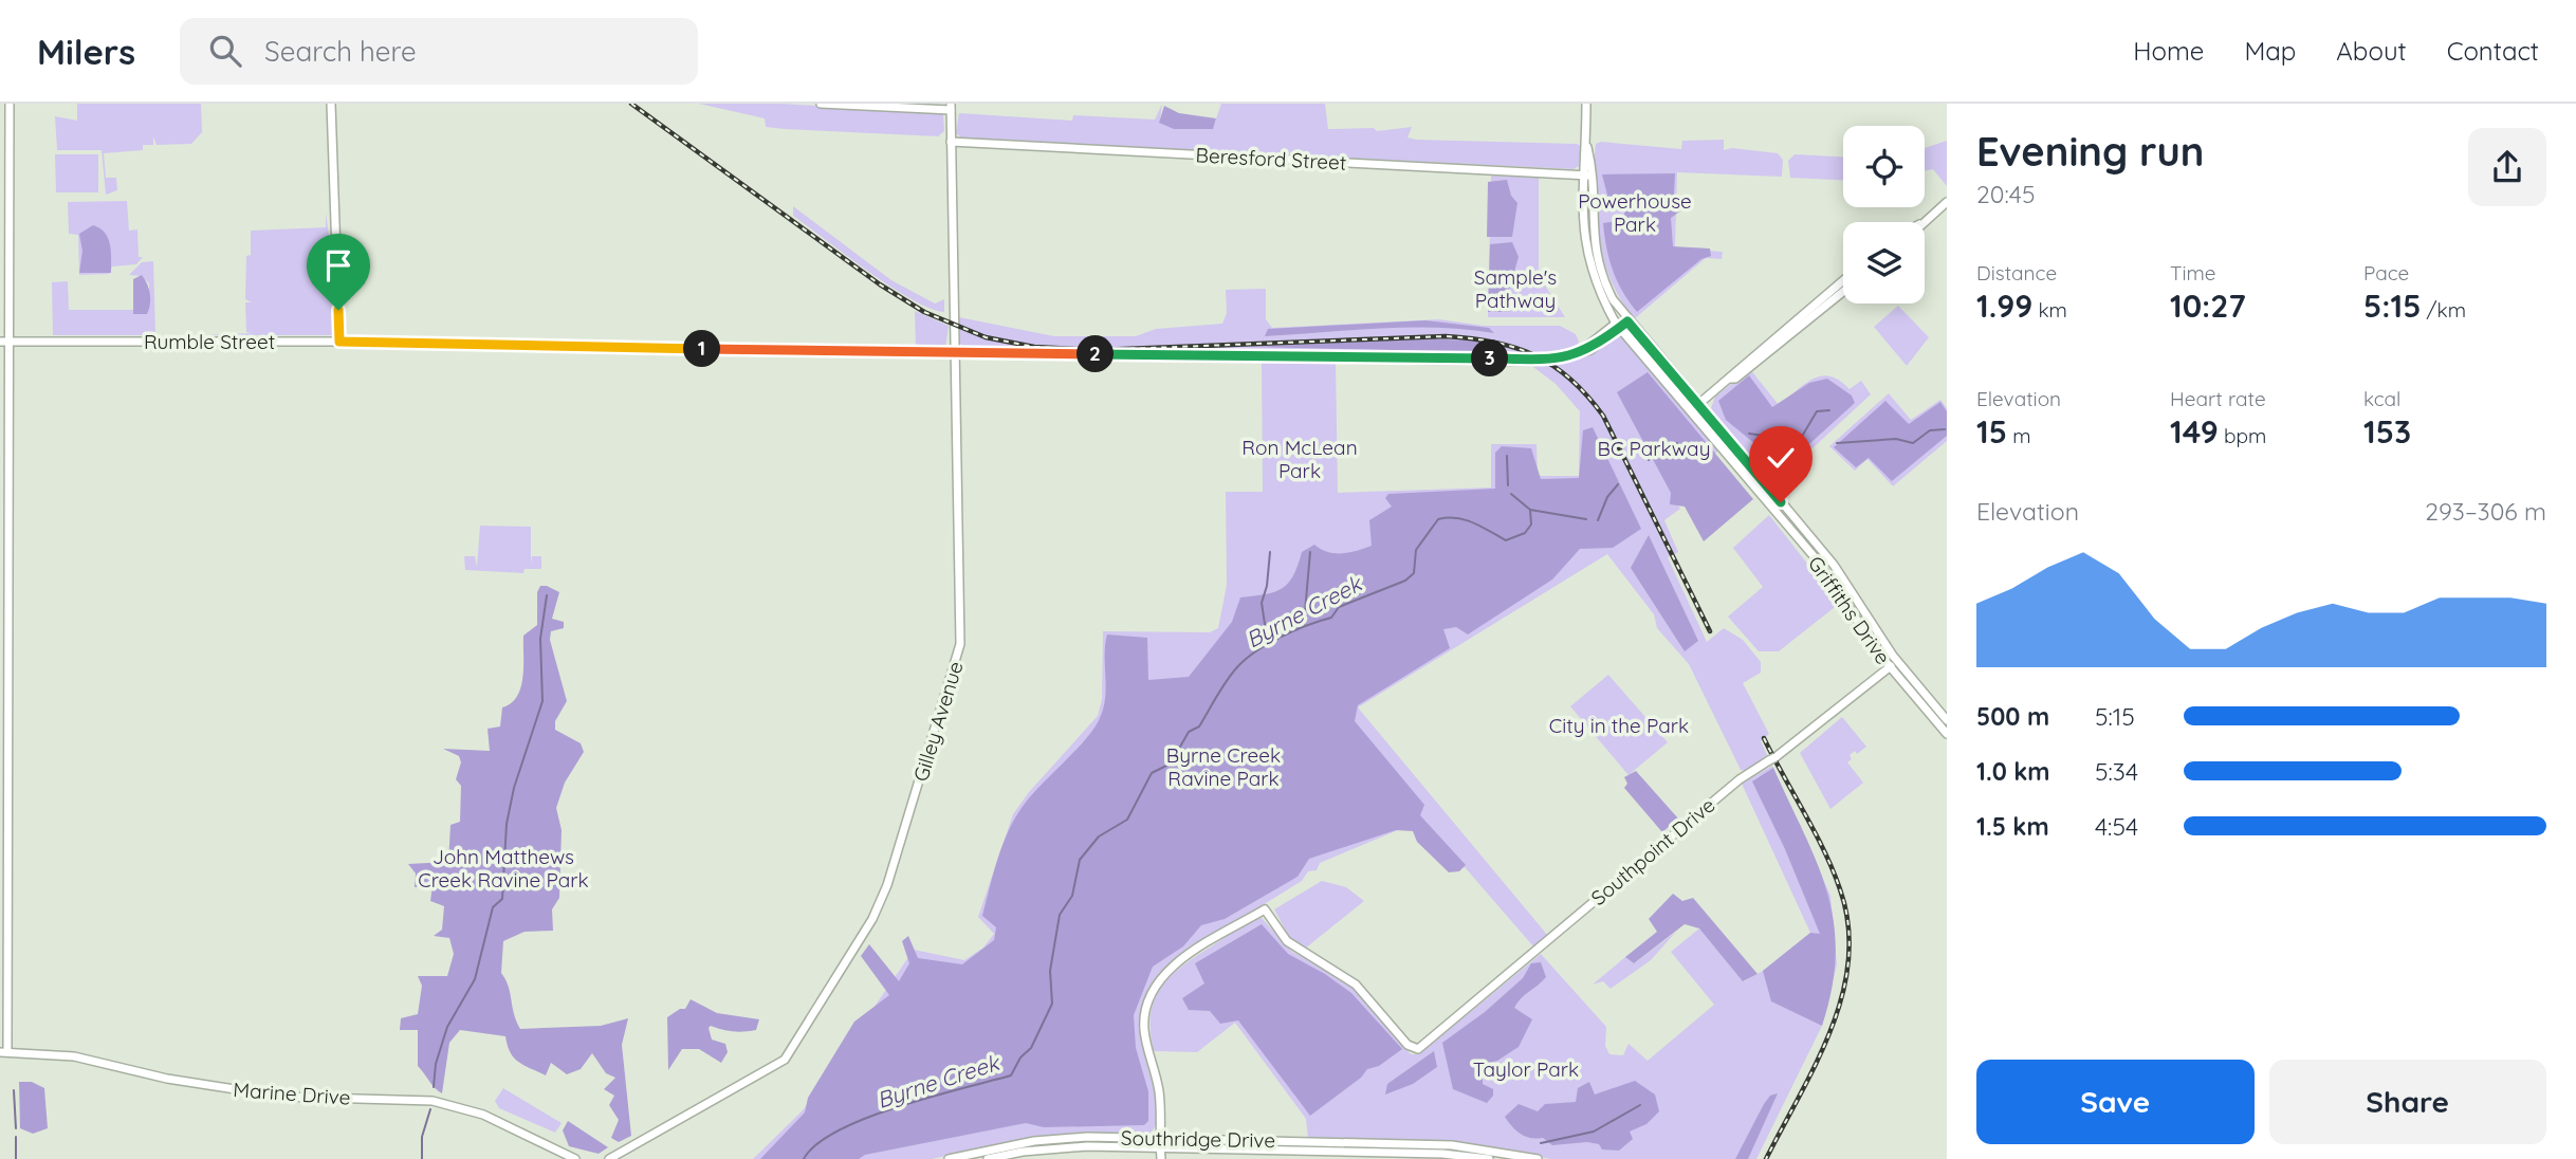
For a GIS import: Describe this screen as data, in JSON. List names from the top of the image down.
{
  "streets": {
    "street": [
      "Beresford Street",
      "Rumble Street",
      "Griffiths Drive",
      "Gilley Avenue",
      "Southpoint Drive",
      "Marine Drive",
      "Southridge Drive"
    ]
  },
  "crossings": [
    ["Beresford Street", "Griffiths Drive"],
    ["Beresford Street", "Gilley Avenue"],
    ["Rumble Street", "Griffiths Drive"],
    ["Rumble Street", "Gilley Avenue"],
    ["Griffiths Drive", "Southpoint Drive"],
    ["Southpoint Drive", "Southridge Drive"]
  ],
  "water": ["Byrne Creek"],
  "parks": [
    "Powerhouse Park",
    "Sample's Pathway",
    "Ron McLean Park",
    "BC Parkway",
    "City in the Park",
    "Byrne Creek Ravine Park",
    "John Matthews Creek Ravine Park",
    "Taylor Park"
  ],
  "page": {
    "header": "Milers",
    "search": "Search here",
    "nav": [
      "Home",
      "Map",
      "About",
      "Contact"
    ],
    "heading": ["Evening run", "20:45"],
    "stats": [
      ["Distance", "1.99 km"],
      ["Time", "10:27"],
      ["Pace", "5:15 /km"],
      ["Elevation", "15 m"],
      ["Heart rate", "149 bpm"],
      ["kcal", "153"]
    ],
    "pins": ["1", "2", "3"],
    "chart": ["Elevation", "293–306 m"],
    "list": [
      {
        "name": "500 m",
        "note": "5:15"
      },
      {
        "name": "1.0 km",
        "note": "5:34"
      },
      {
        "name": "1.5 km",
        "note": "4:54"
      }
    ],
    "buttons": ["Save", "Share"]
  }
}
